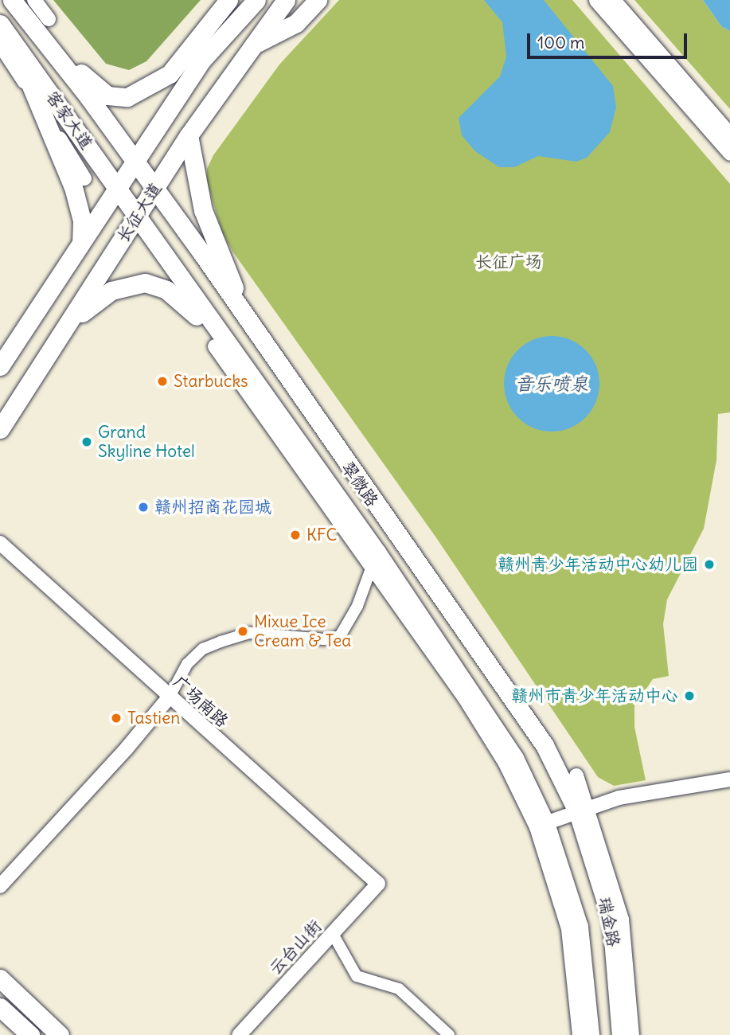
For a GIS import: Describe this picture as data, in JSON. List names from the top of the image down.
{
  "streets": {
    "main road": [
      "客家大道",
      "长征大道",
      "翠微路",
      "瑞金路"
    ],
    "street": ["广场南路", "云台山街"]
  },
  "crossings": [
    ["客家大道", "长征大道"],
    ["客家大道", "翠微路"],
    ["长征大道", "翠微路"],
    ["翠微路", "瑞金路"],
    ["广场南路", "云台山街"]
  ],
  "water": ["音乐喷泉"],
  "parks": ["长征广场"],
  "places": [
    "Starbucks",
    "Grand Skyline Hotel",
    "赣州招商花园城",
    "KFC",
    "赣州青少年活动中心幼儿园",
    "Mixue Ice Cream & Tea",
    "赣州市青少年活动中心",
    "Tastien"
  ],
  "scale_bar": "100 m"
}
